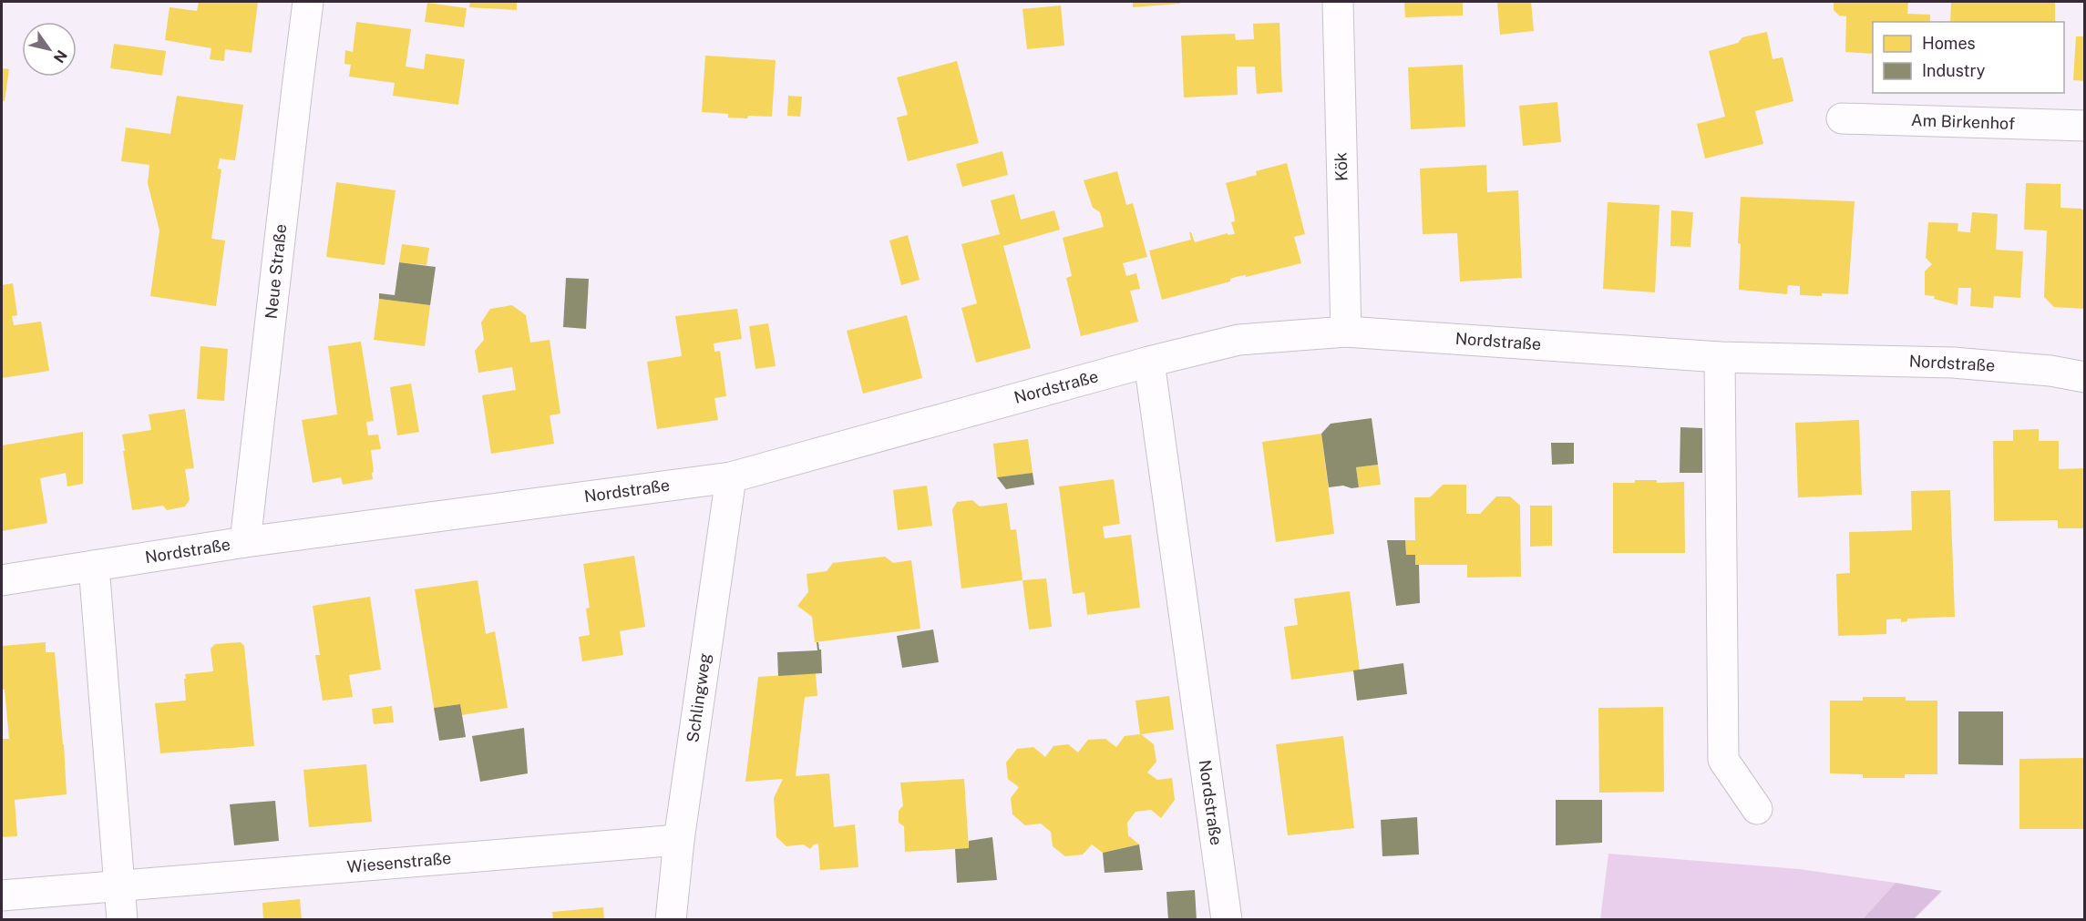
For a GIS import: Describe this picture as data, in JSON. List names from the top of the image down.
{
  "streets": {
    "street": [
      "Am Birkenhof",
      "Kök",
      "Neue Straße",
      "Nordstraße",
      "Schlingweg",
      "Wiesenstraße"
    ]
  },
  "crossings": [
    ["Kök", "Nordstraße"],
    ["Neue Straße", "Nordstraße"],
    ["Nordstraße", "Schlingweg"],
    ["Schlingweg", "Wiesenstraße"]
  ],
  "legend": ["Homes", "Industry"],
  "north": "bottom right"
}
